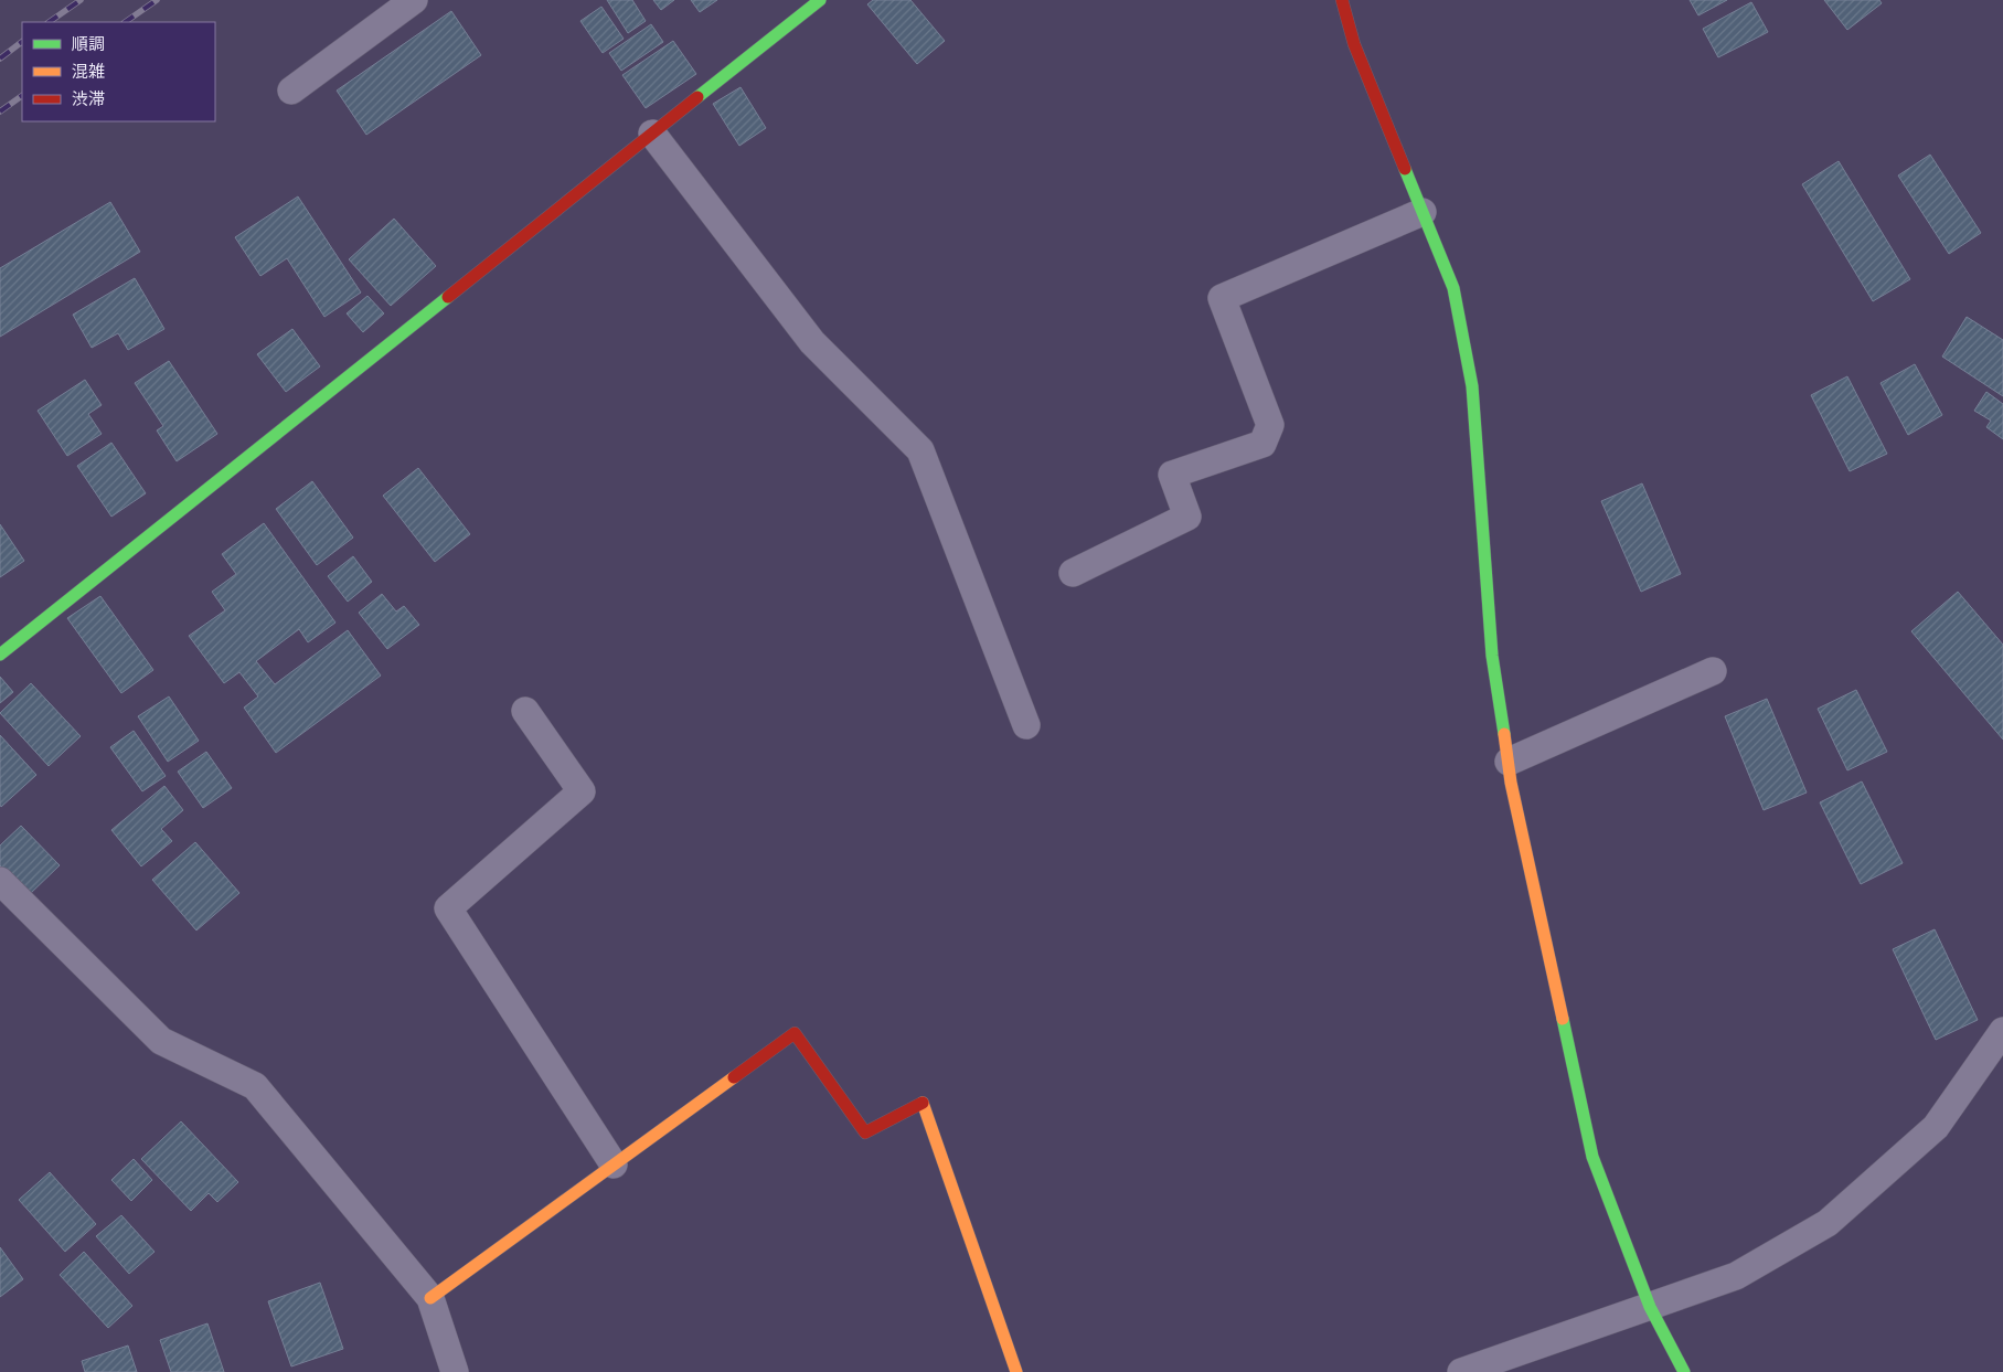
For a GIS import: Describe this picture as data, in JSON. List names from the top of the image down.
{
  "legend": ["順調", "混雑", "渋滞"]
}
